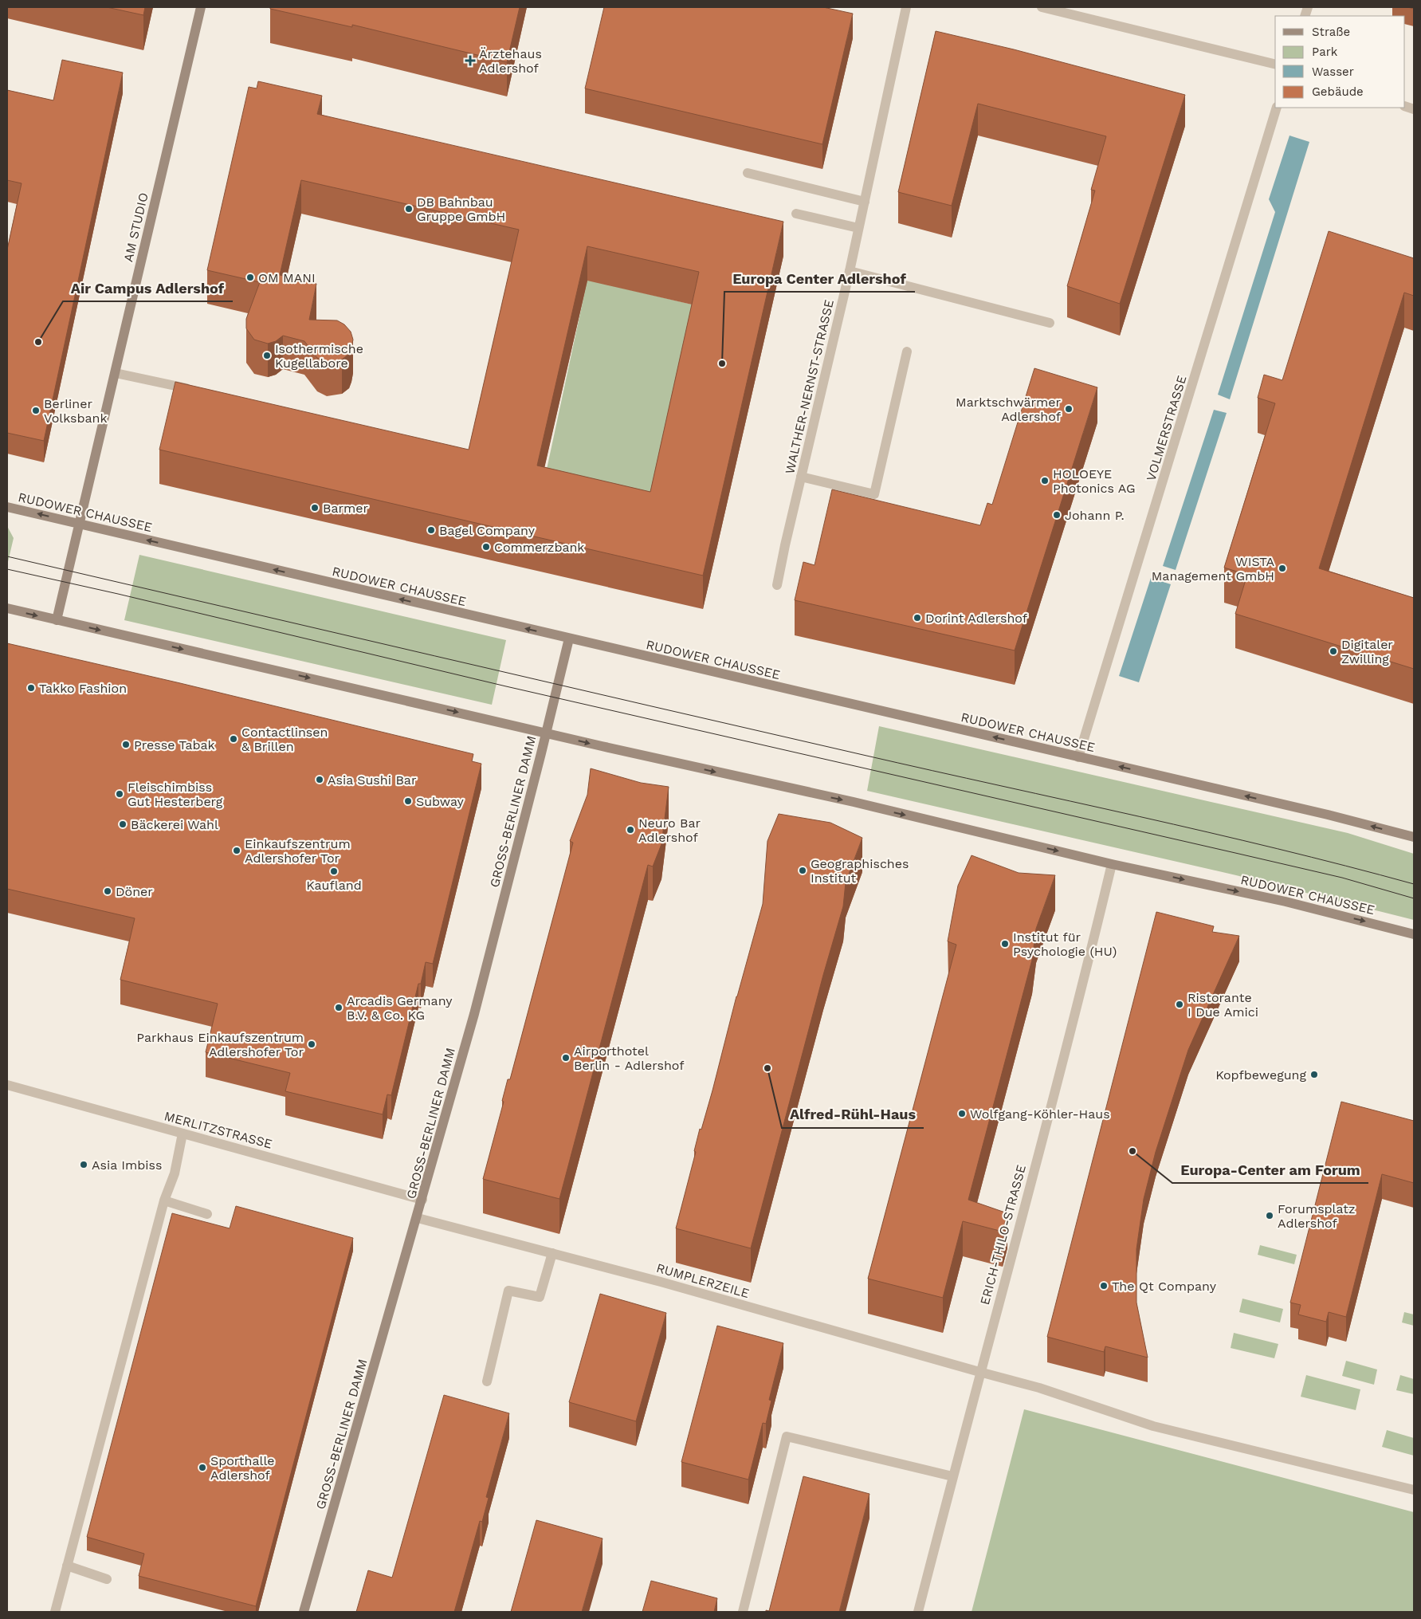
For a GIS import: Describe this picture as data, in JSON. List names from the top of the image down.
{
  "streets": {
    "main road": ["AM STUDIO", "RUDOWER CHAUSSEE", "GROSS-BERLINER DAMM"],
    "street": [
      "WALTHER-NERNST-STRASSE",
      "VOLMERSTRASSE",
      "MERLITZSTRASSE",
      "ERICH-THILO-STRASSE",
      "RUMPLERZEILE"
    ]
  },
  "crossings": [
    ["AM STUDIO", "RUDOWER CHAUSSEE"],
    ["VOLMERSTRASSE", "RUDOWER CHAUSSEE"],
    ["RUDOWER CHAUSSEE", "GROSS-BERLINER DAMM"],
    ["RUDOWER CHAUSSEE", "ERICH-THILO-STRASSE"],
    ["GROSS-BERLINER DAMM", "MERLITZSTRASSE"],
    ["GROSS-BERLINER DAMM", "RUMPLERZEILE"],
    ["ERICH-THILO-STRASSE", "RUMPLERZEILE"]
  ],
  "places": {
    "health": ["Ärztehaus Adlershof"],
    "other": [
      "DB Bahnbau Gruppe GmbH",
      "OM MANI",
      "Air Campus Adlershof",
      "Isothermische Kugellabore",
      "Europa Center Adlershof",
      "Marktschwärmer Adlershof",
      "Berliner Volksbank",
      "HOLOEYE Photonics AG",
      "Barmer",
      "Johann P.",
      "Bagel Company",
      "Commerzbank",
      "WISTA Management GmbH",
      "Dorint Adlershof",
      "Digitaler Zwilling",
      "Takko Fashion",
      "Contactlinsen & Brillen",
      "Presse Tabak",
      "Asia Sushi Bar",
      "Fleischimbiss Gut Hesterberg",
      "Subway",
      "Bäckerei Wahl",
      "Neuro Bar Adlershof",
      "Einkaufszentrum Adlershofer Tor",
      "Geographisches Institut",
      "Kaufland",
      "Döner",
      "Institut für Psychologie (HU)",
      "Ristorante I Due Amici",
      "Arcadis Germany B.V. & Co. KG",
      "Parkhaus Einkaufszentrum Adlershofer Tor",
      "Airporthotel Berlin - Adlershof",
      "Alfred-Rühl-Haus",
      "Kopfbewegung",
      "Wolfgang-Köhler-Haus",
      "Europa-Center am Forum",
      "Asia Imbiss",
      "Forumsplatz Adlershof",
      "The Qt Company",
      "Sporthalle Adlershof"
    ]
  },
  "legend": [
    "Straße",
    "Park",
    "Wasser",
    "Gebäude"
  ]
}
